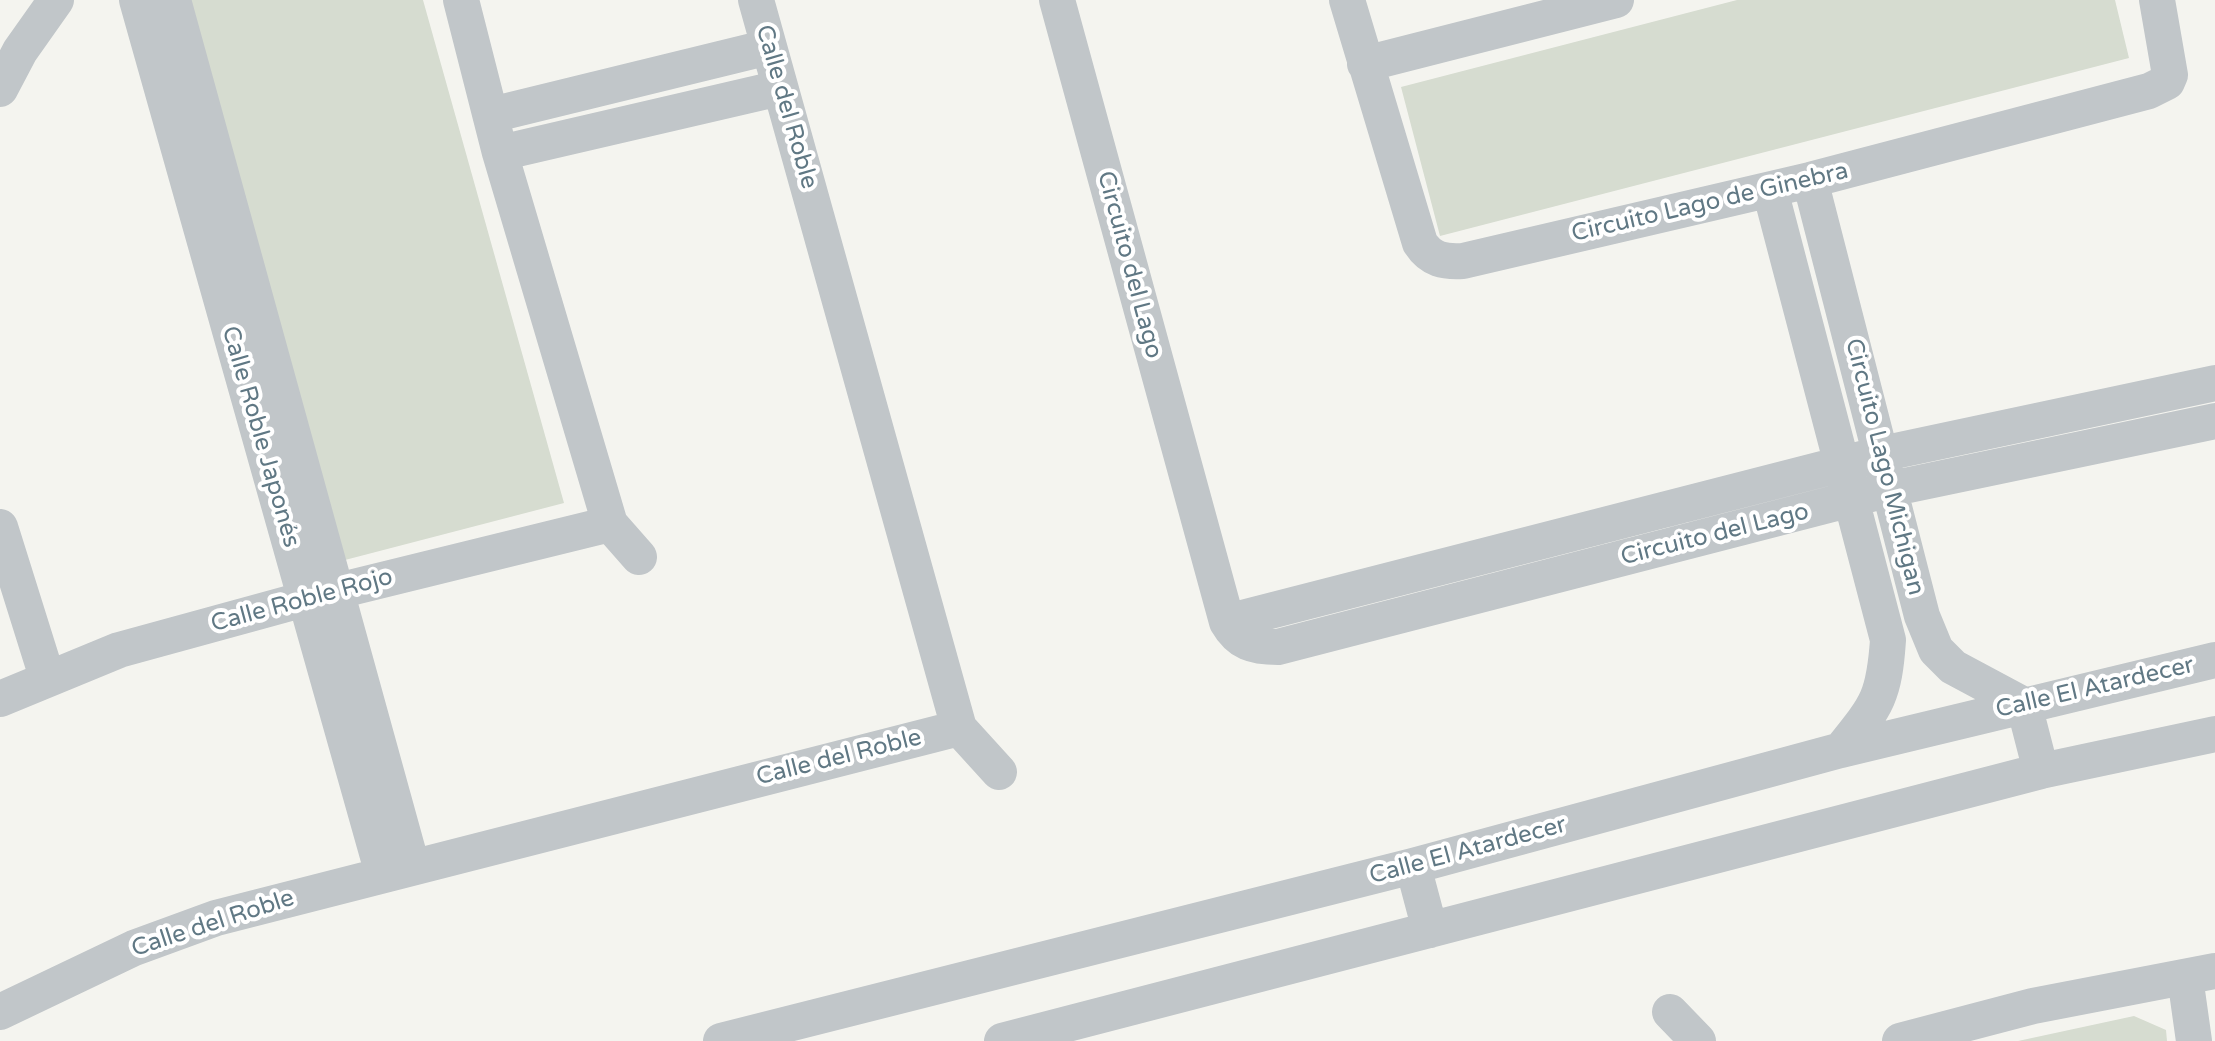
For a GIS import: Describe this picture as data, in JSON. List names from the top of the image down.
{
  "streets": {
    "street": [
      "Calle del Roble",
      "Circuito Lago de Ginebra",
      "Circuito del Lago",
      "Calle Roble Japonés",
      "Circuito Lago Michigan",
      "Calle Roble Rojo",
      "Calle El Atardecer"
    ]
  },
  "crossings": [
    ["Calle del Roble", "Calle Roble Japonés"],
    ["Circuito Lago de Ginebra", "Circuito Lago Michigan"],
    ["Circuito del Lago", "Circuito Lago Michigan"],
    ["Calle Roble Japonés", "Calle Roble Rojo"],
    ["Circuito Lago Michigan", "Calle El Atardecer"]
  ]
}
